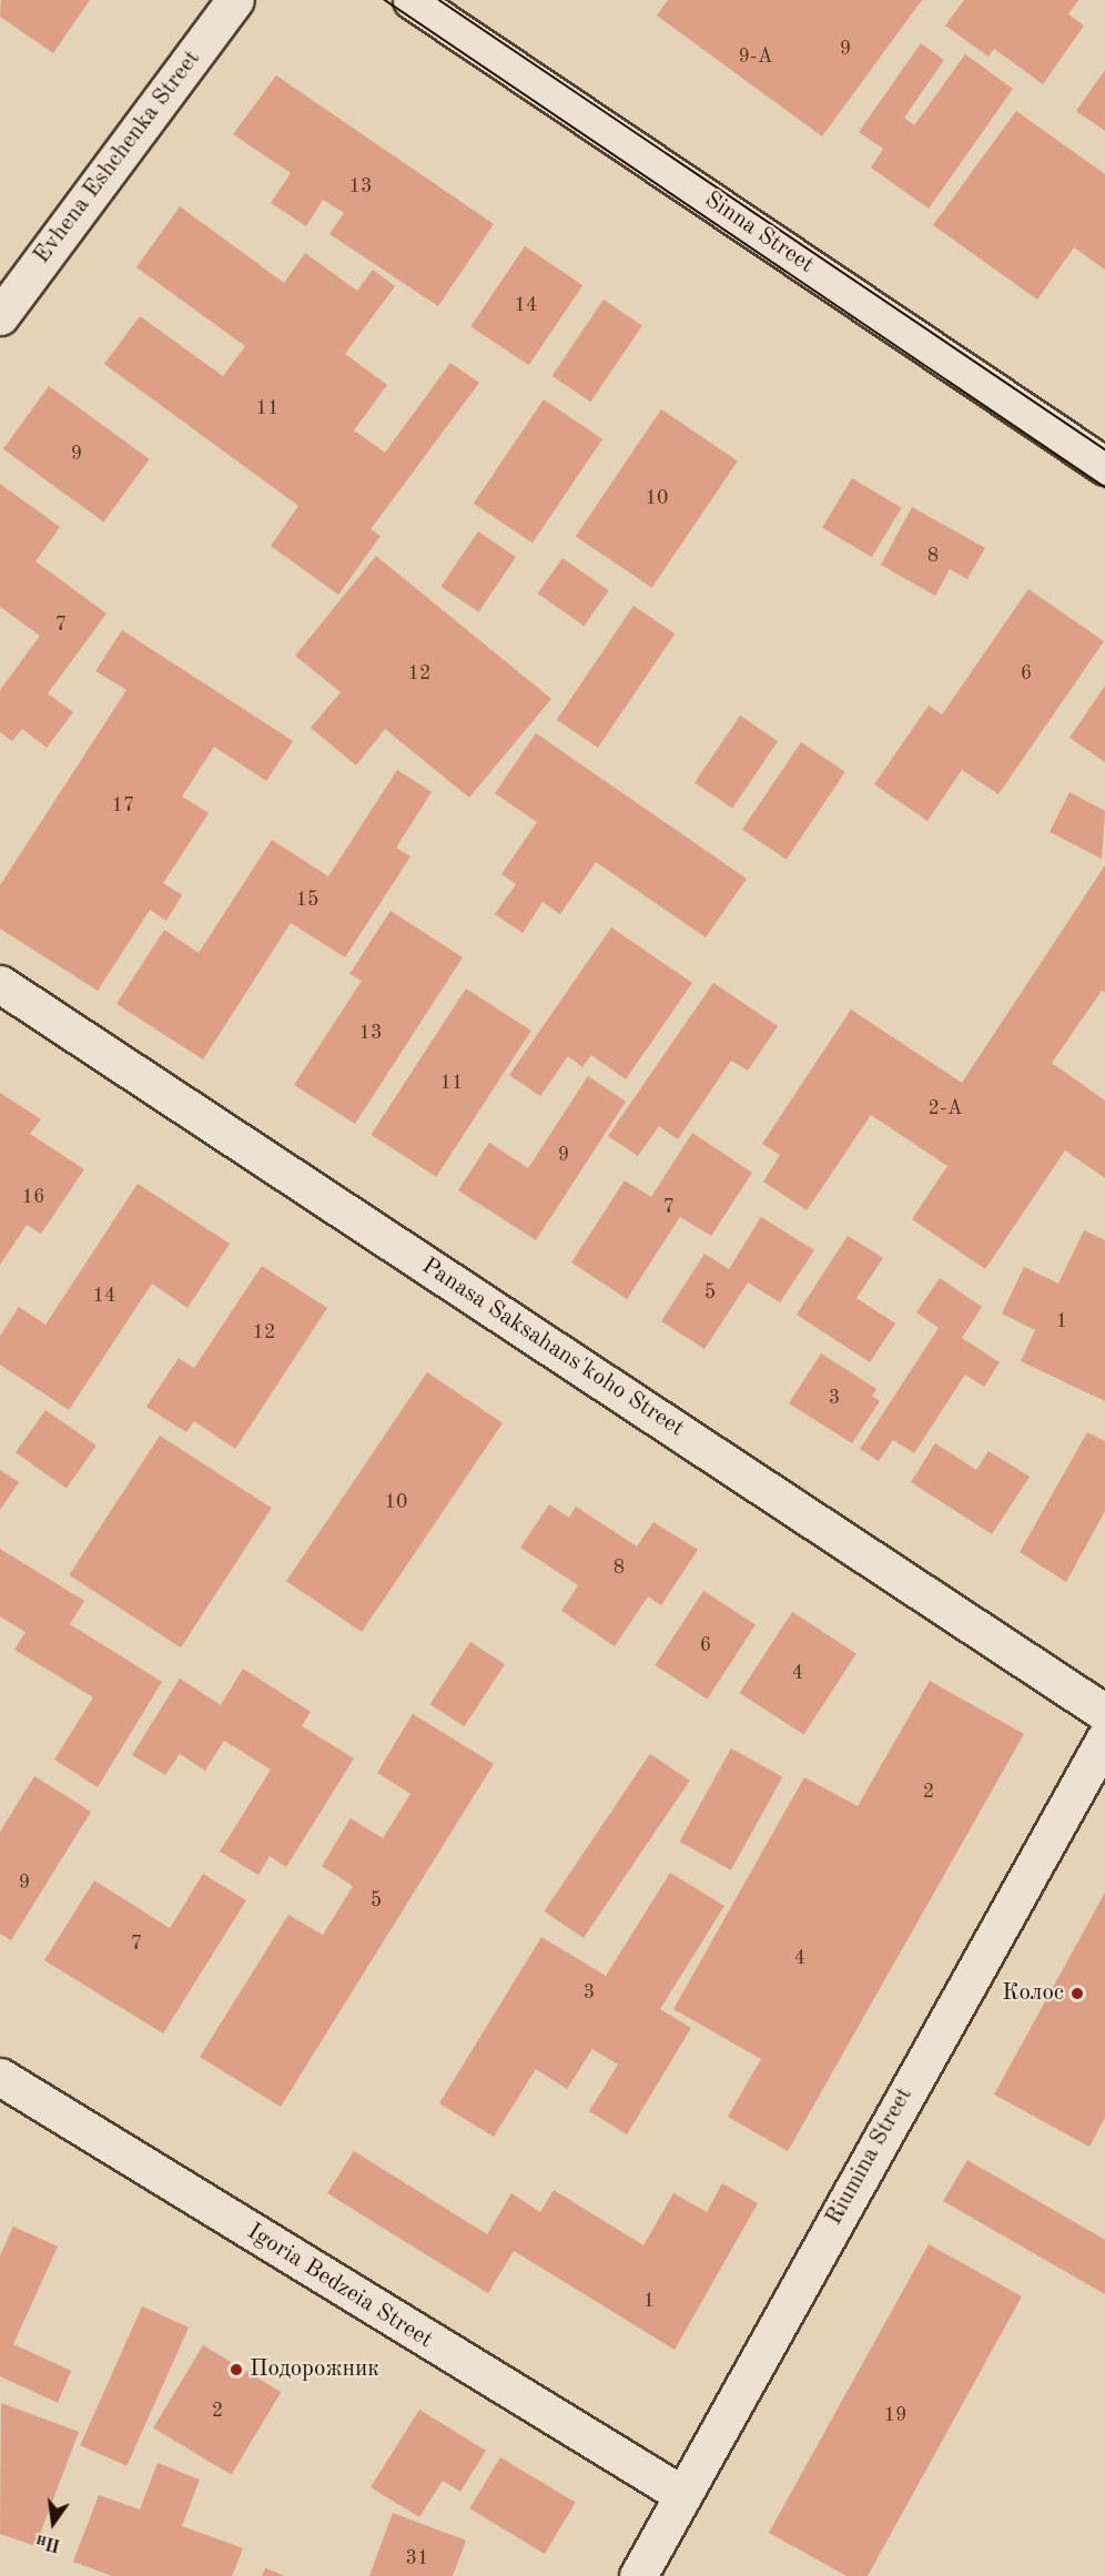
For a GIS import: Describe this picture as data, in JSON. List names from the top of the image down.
{
  "streets": {
    "street": [
      "Evhena Eshchenka Street",
      "Sinna Street",
      "Panasa Saksahans'koho Street",
      "Riumina Street",
      "Igoria Bedzeia Street"
    ]
  },
  "crossings": [
    ["Riumina Street", "Igoria Bedzeia Street"]
  ],
  "places": ["Колос", "Подорожник"],
  "house_numbers": [
    "9",
    "9-А",
    "13",
    "14",
    "11",
    "9",
    "10",
    "8",
    "7",
    "12",
    "6",
    "17",
    "15",
    "13",
    "11",
    "2-А",
    "9",
    "16",
    "7",
    "5",
    "14",
    "1",
    "12",
    "3",
    "10",
    "8",
    "6",
    "4",
    "2",
    "9",
    "5",
    "7",
    "4",
    "3",
    "1",
    "2",
    "19",
    "31"
  ],
  "north": "bottom"
}
